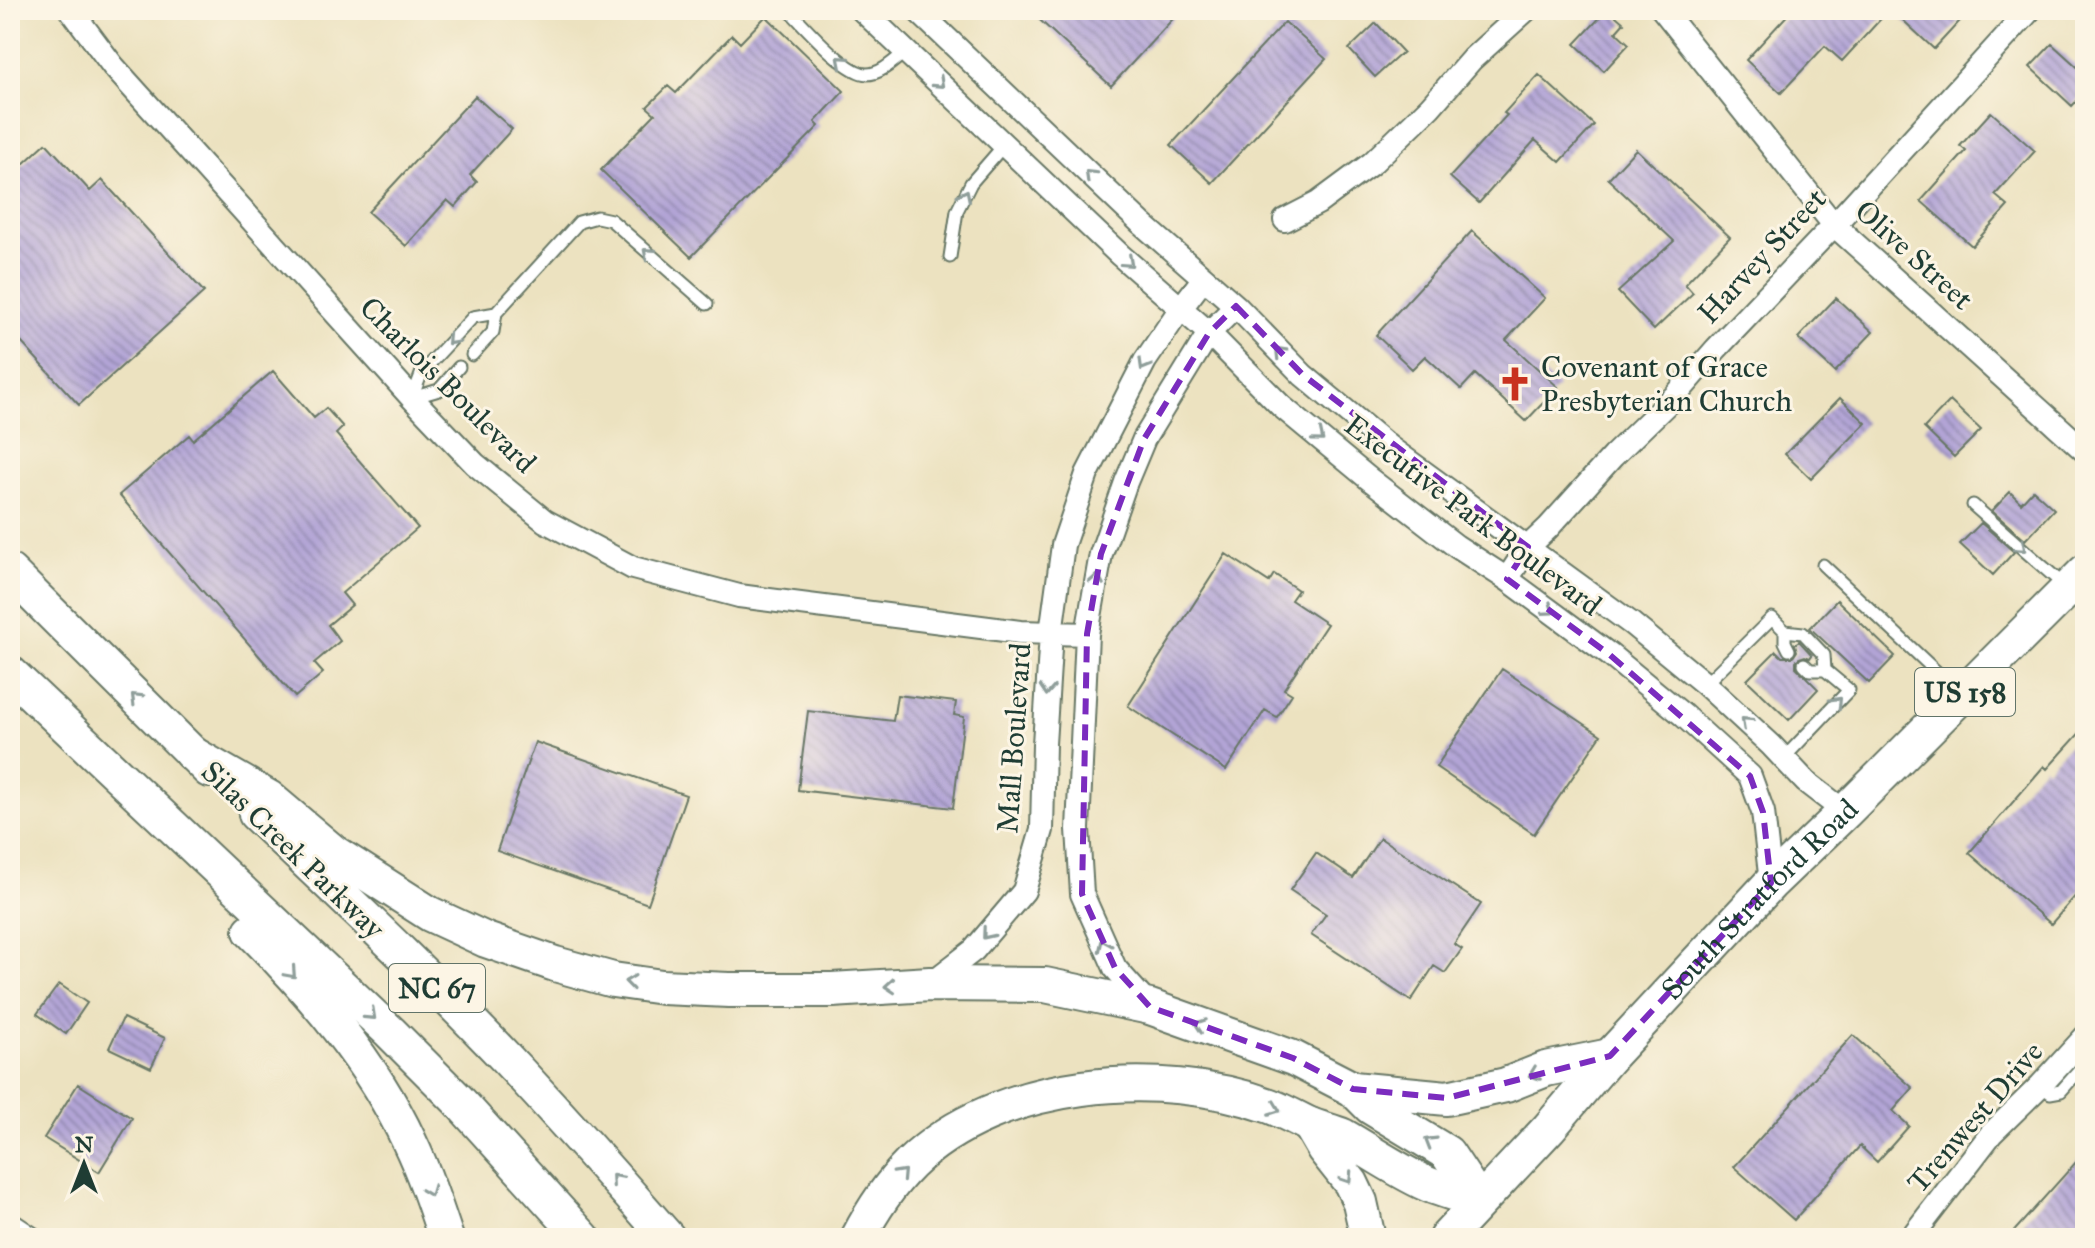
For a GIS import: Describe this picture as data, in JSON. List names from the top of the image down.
{
  "streets": {
    "main road": [
      "US 158",
      "Silas Creek Parkway",
      "South Stratford Road",
      "NC 67"
    ],
    "street": [
      "Olive Street",
      "Harvey Street",
      "Charlois Boulevard",
      "Executive Park Boulevard",
      "Mall Boulevard",
      "Trenwest Drive"
    ]
  },
  "crossings": [
    ["Olive Street", "Harvey Street"],
    ["Harvey Street", "Executive Park Boulevard"],
    ["Charlois Boulevard", "Mall Boulevard"],
    ["Executive Park Boulevard", "Mall Boulevard"],
    ["Executive Park Boulevard", "South Stratford Road"]
  ],
  "places": {
    "church": ["Covenant of Grace Presbyterian Church"]
  },
  "north": "top"
}
